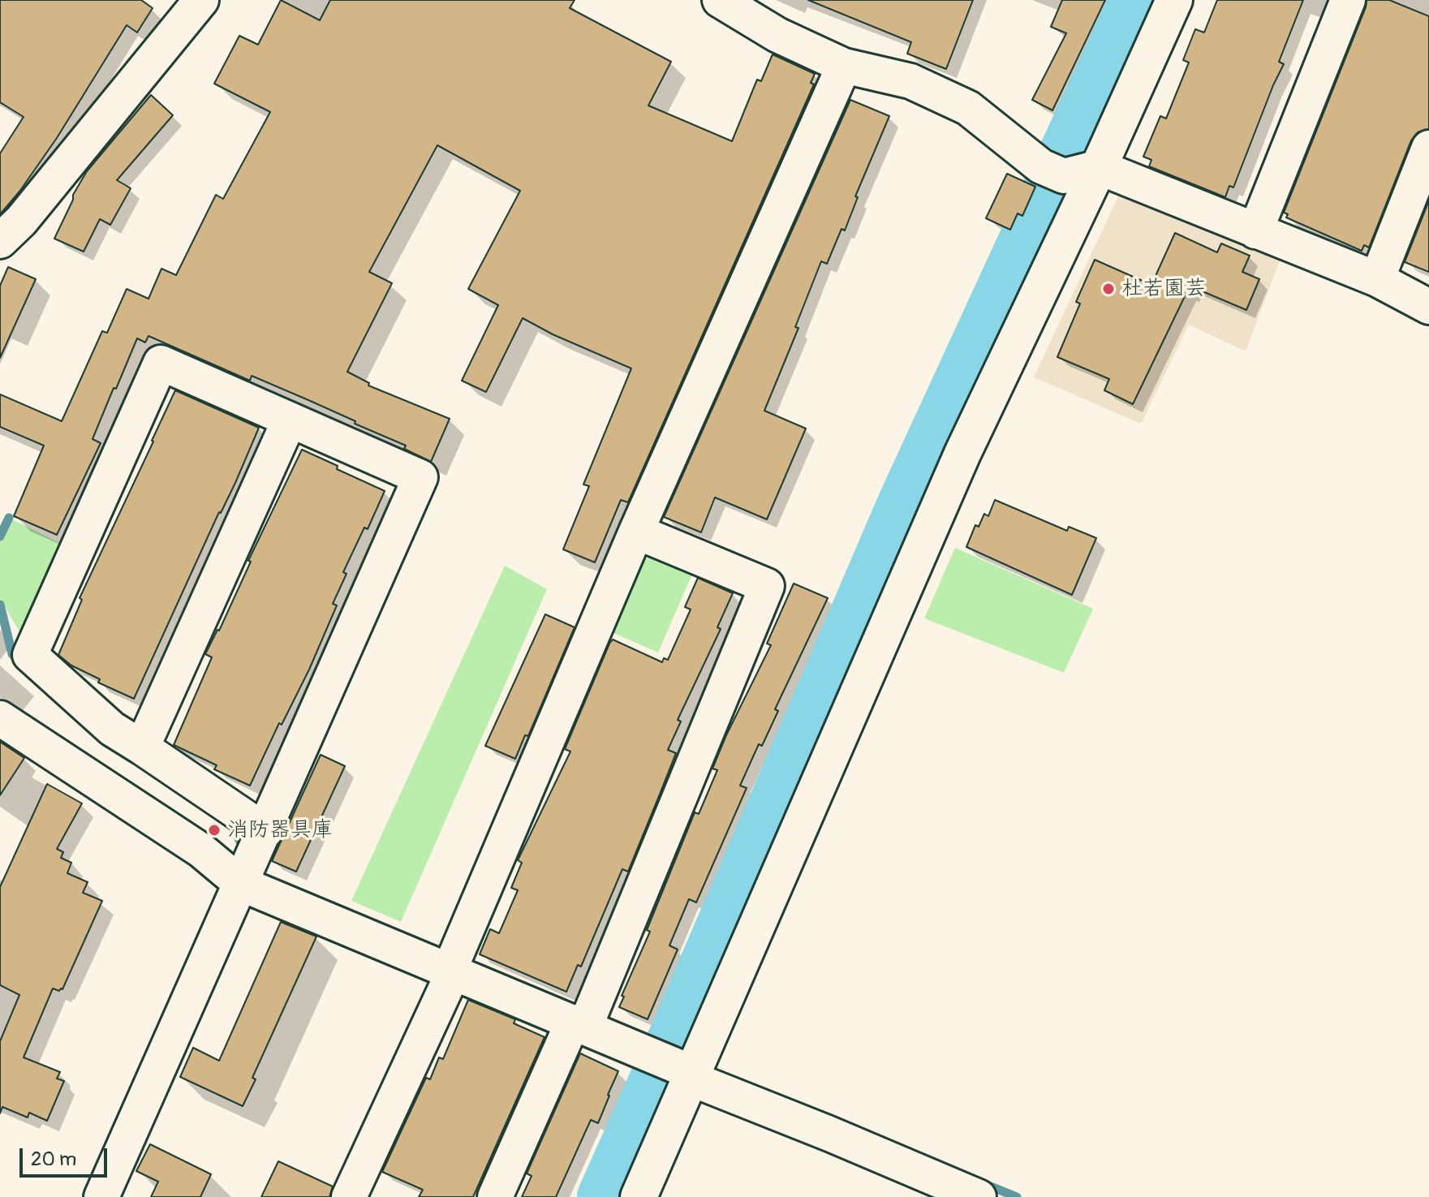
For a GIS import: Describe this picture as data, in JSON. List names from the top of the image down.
{
  "places": ["杜若園芸", "消防器具庫"],
  "scale_bar": "20 m"
}
